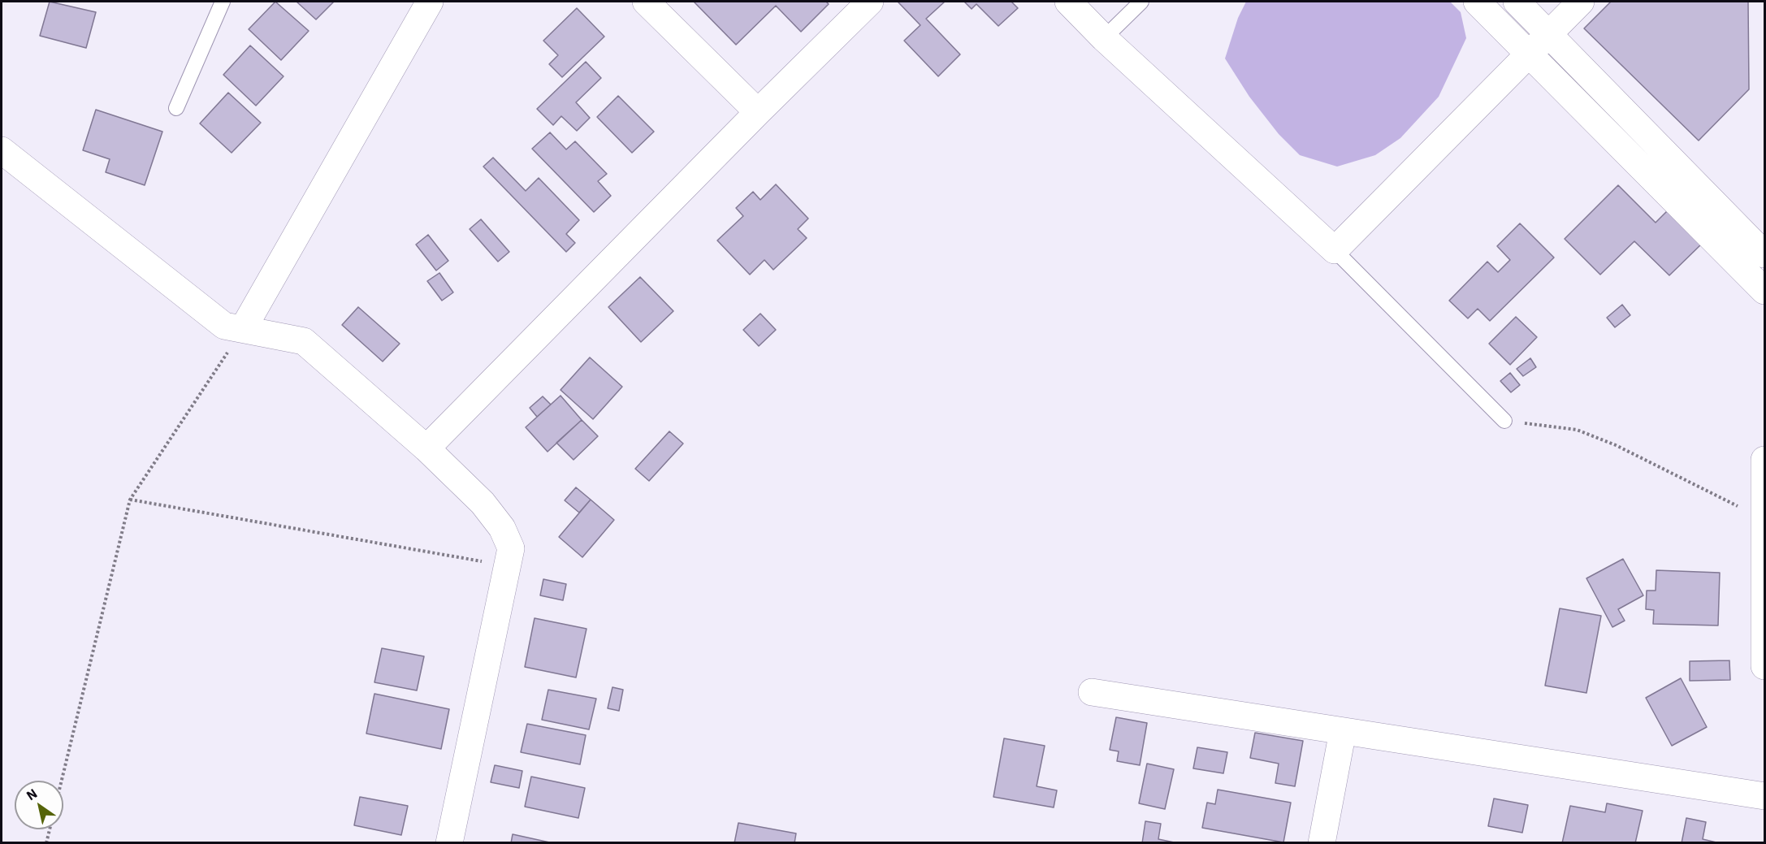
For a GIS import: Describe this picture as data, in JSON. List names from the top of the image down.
{
  "north": "top left"
}
